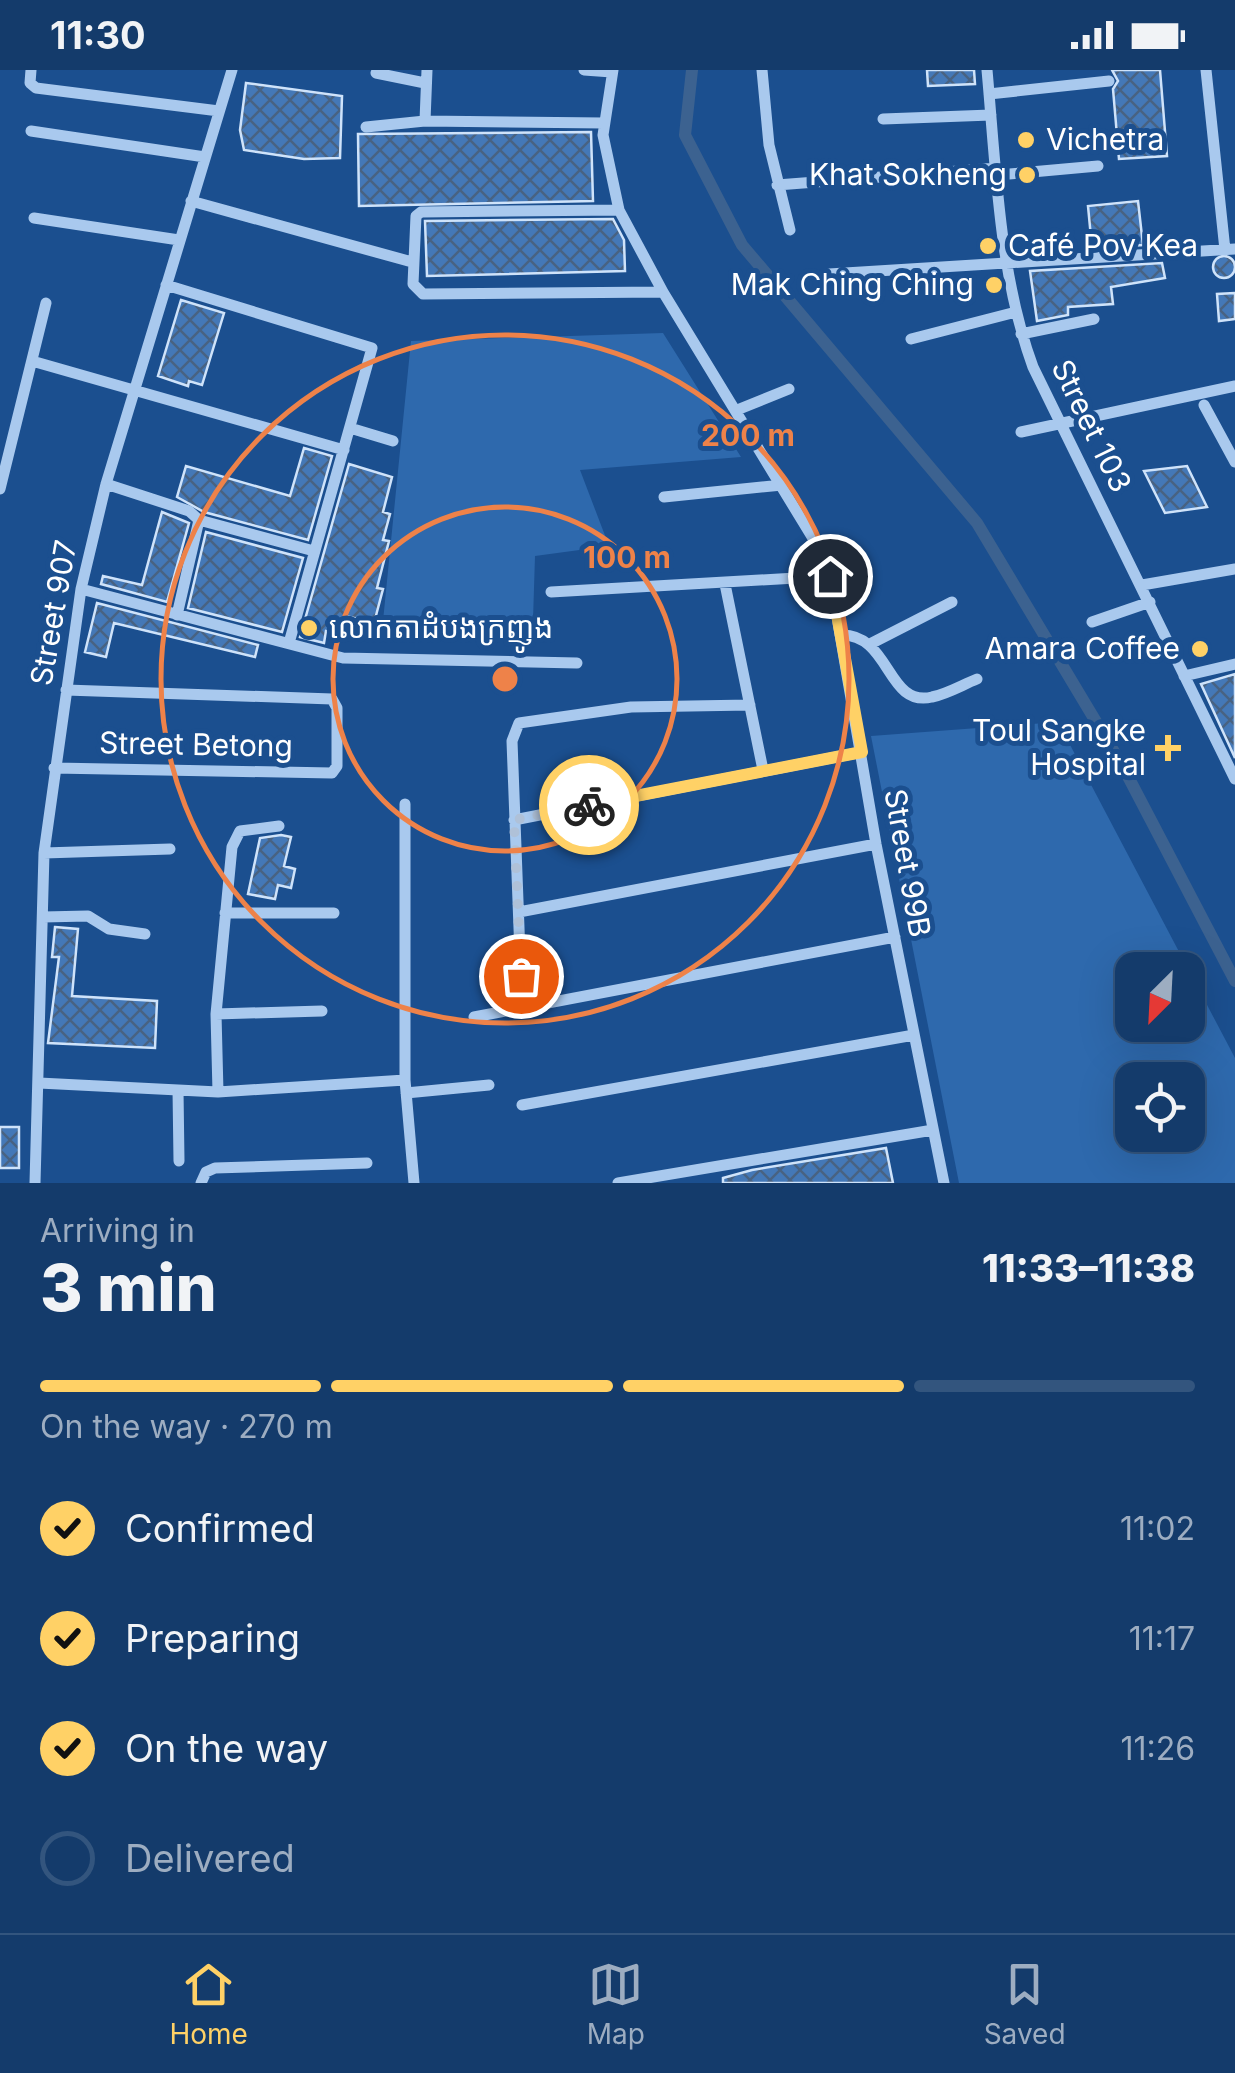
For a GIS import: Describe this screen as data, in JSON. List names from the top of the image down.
{
  "streets": {
    "street": [
      "Street 103",
      "Street 907",
      "Street Betong",
      "Street 99B"
    ]
  },
  "crossings": [
    ["Street 907", "Street Betong"]
  ],
  "places": {
    "other": [
      "Vichetra",
      "Khat Sokheng",
      "Café Pov Kea",
      "Mak Ching Ching",
      "លោកតាដំបងក្រញូង",
      "Amara Coffee"
    ],
    "health": ["Toul Sangke Hospital"]
  },
  "north": "bottom left",
  "page": {
    "status": "11:30",
    "heading": ["3 min", "Arriving in", "11:33–11:38"],
    "bar": "On the way · 270 m",
    "list": [
      ["Confirmed", "11:02"],
      ["Preparing", "11:17"],
      ["On the way", "11:26"],
      "Delivered"
    ],
    "tabs": ["Home", "Map", "Saved"]
  },
  "rings": ["200 m", "100 m"]
}
